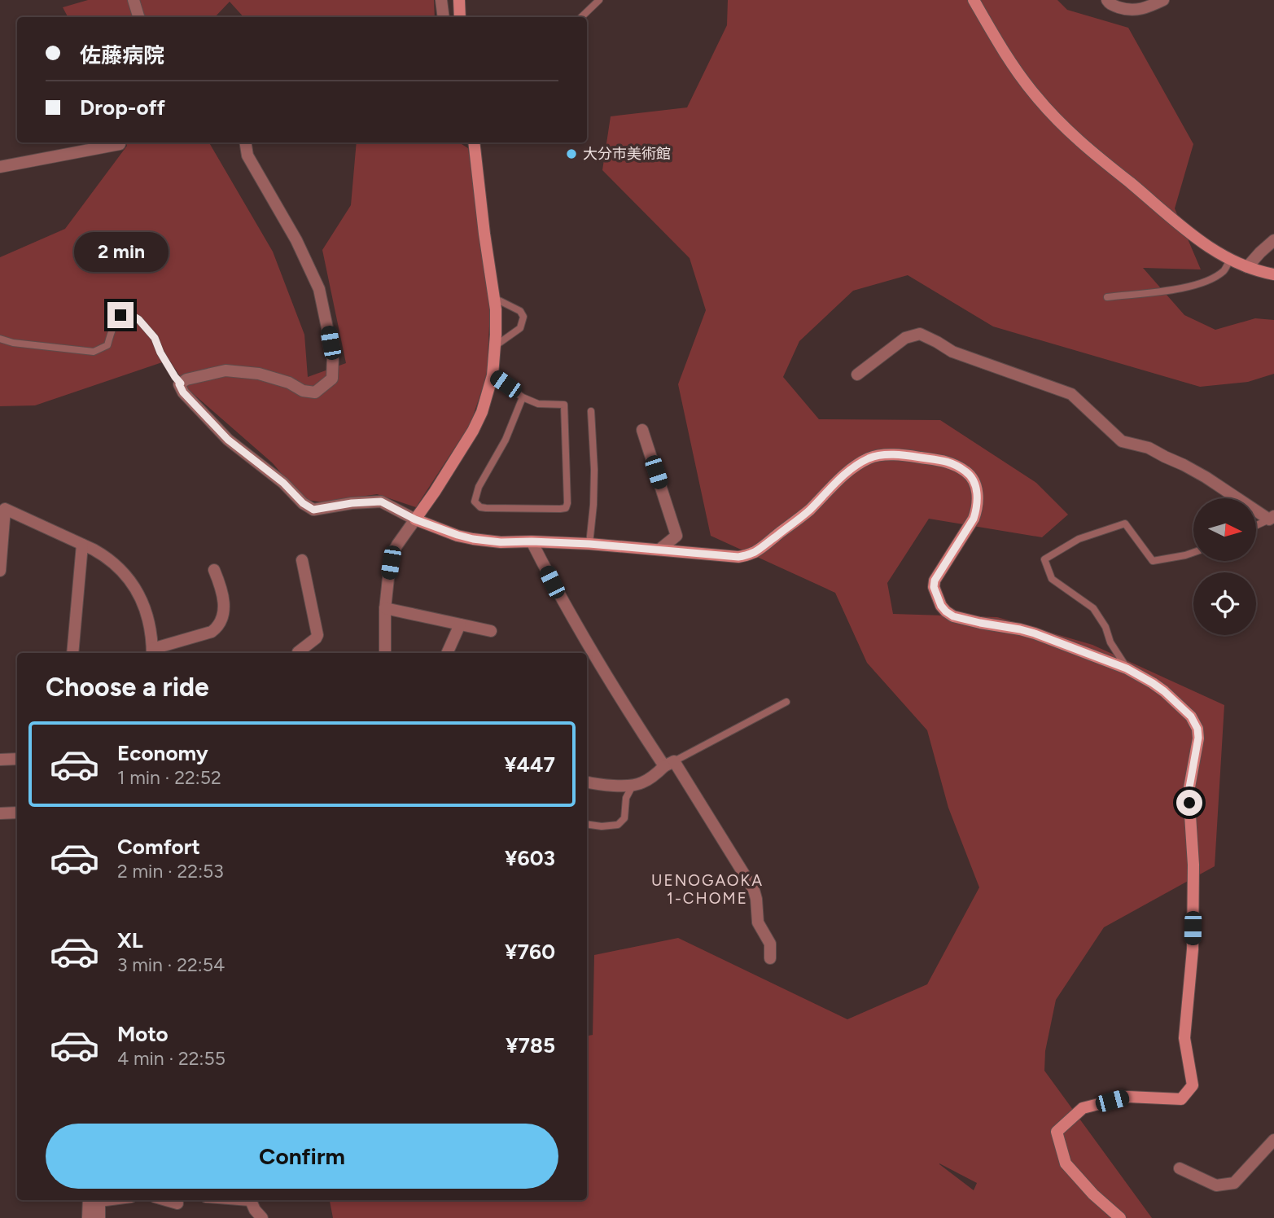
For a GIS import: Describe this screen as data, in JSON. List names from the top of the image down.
{
  "districts": ["UENOGAOKA 1-CHOME"],
  "places": ["大分市美術館"],
  "north": "right",
  "page": {
    "banner": ["佐藤病院", "Drop-off"],
    "bubble": "2 min",
    "heading": "Choose a ride",
    "list": [
      {
        "name": "Economy",
        "note": "1 min · 22:52",
        "value": "¥447"
      },
      {
        "name": "Comfort",
        "note": "2 min · 22:53",
        "value": "¥603"
      },
      {
        "name": "XL",
        "note": "3 min · 22:54",
        "value": "¥760"
      },
      {
        "name": "Moto",
        "note": "4 min · 22:55",
        "value": "¥785"
      }
    ],
    "buttons": "Confirm"
  }
}
